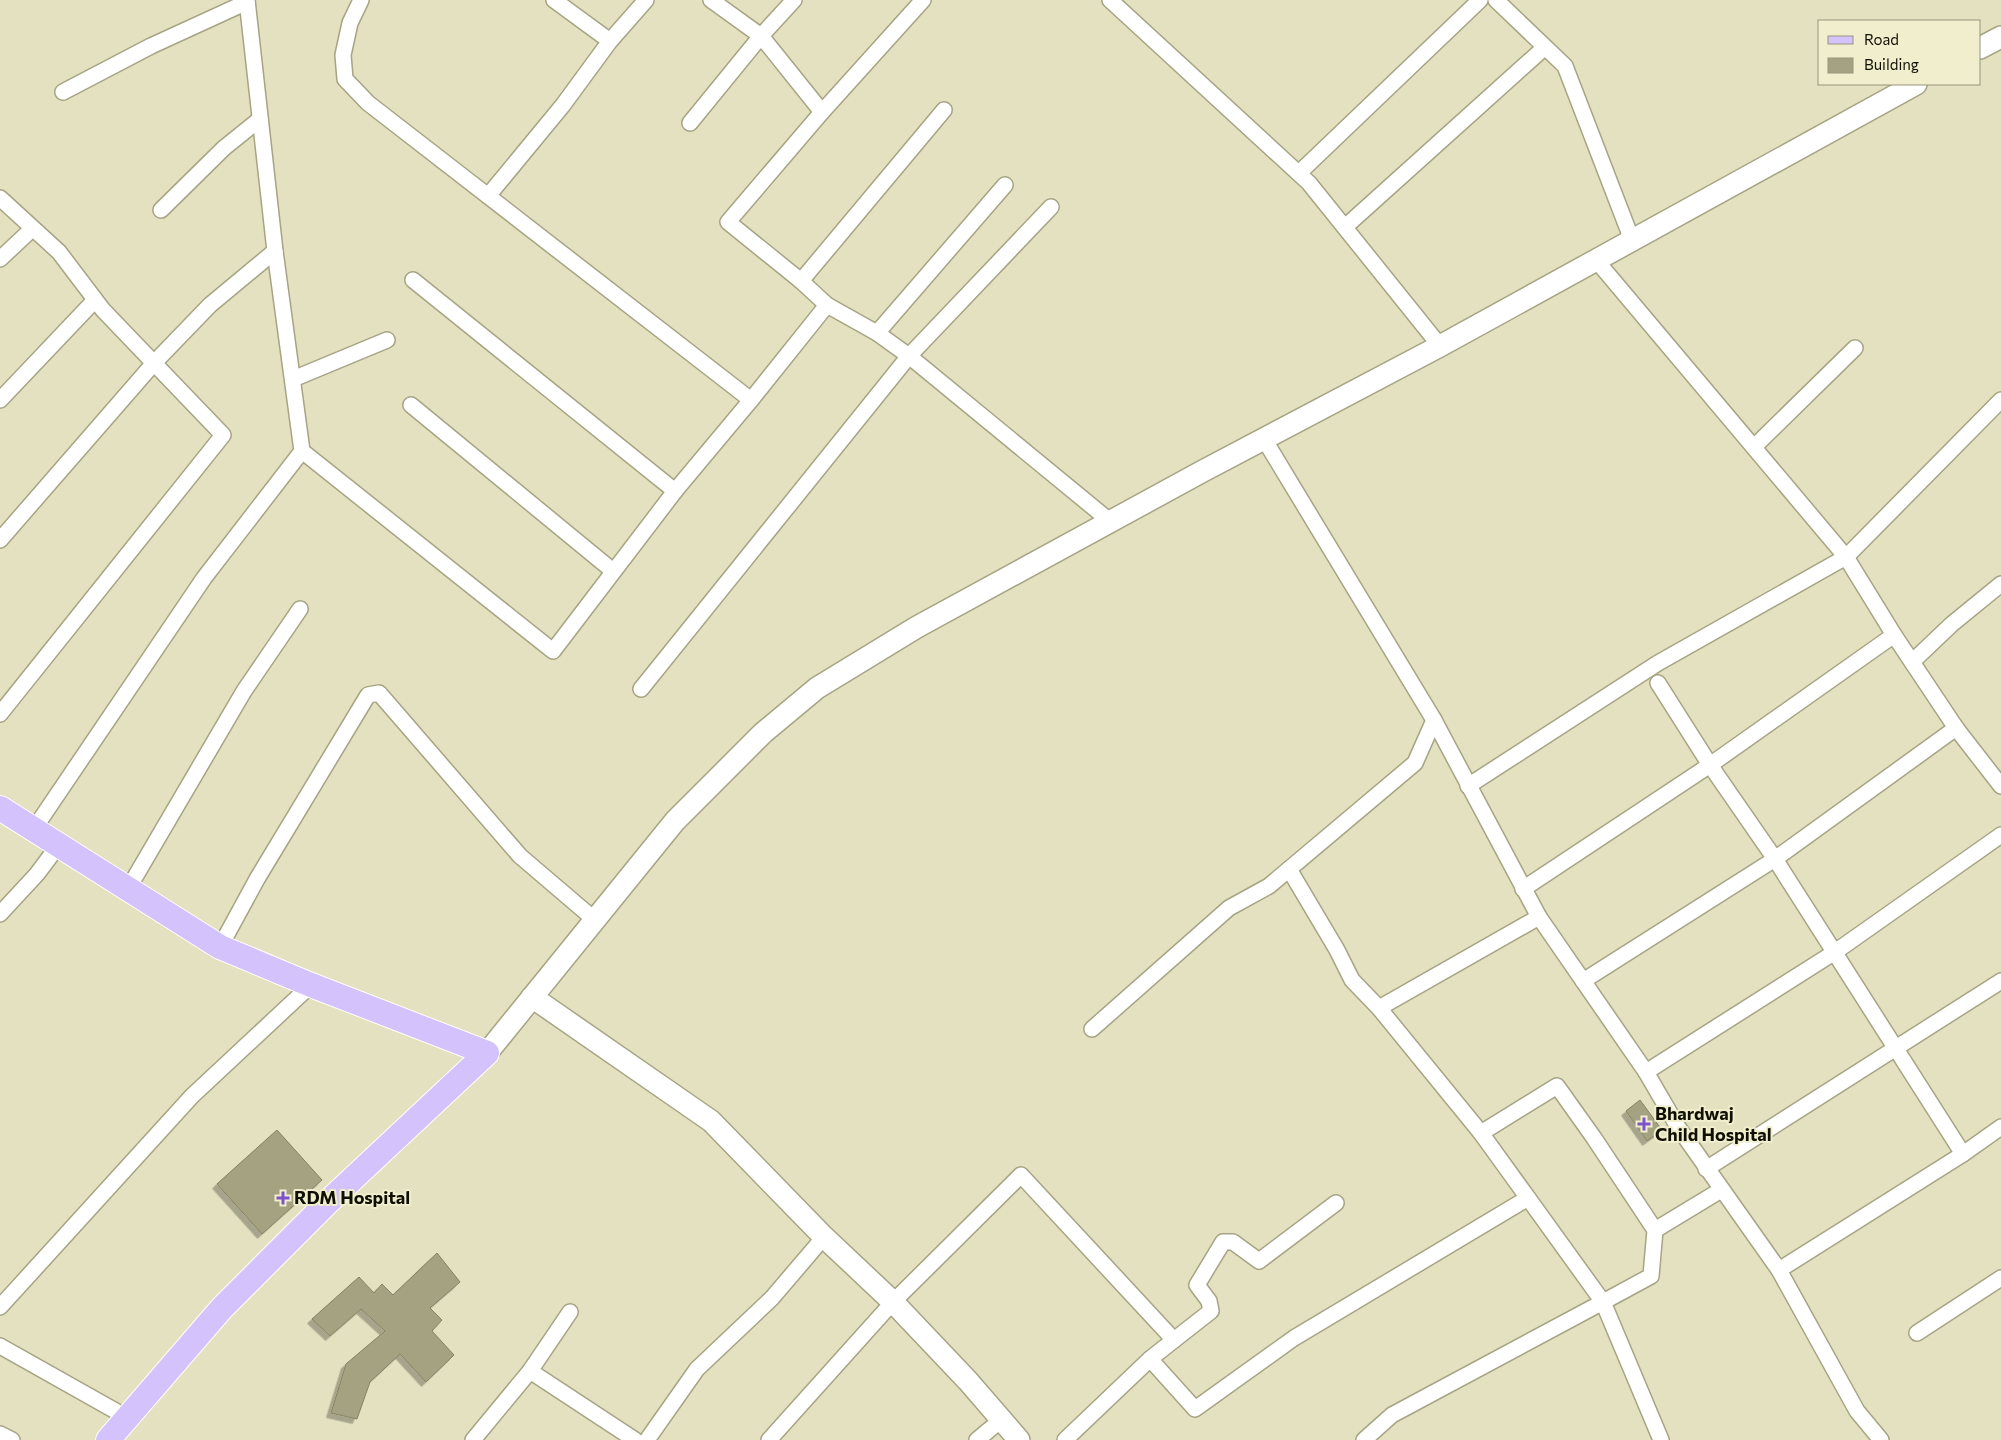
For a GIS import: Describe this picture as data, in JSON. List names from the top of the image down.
{
  "places": {
    "health": ["Bhardwaj Child Hospital", "RDM Hospital"]
  },
  "legend": ["Road", "Building"]
}
